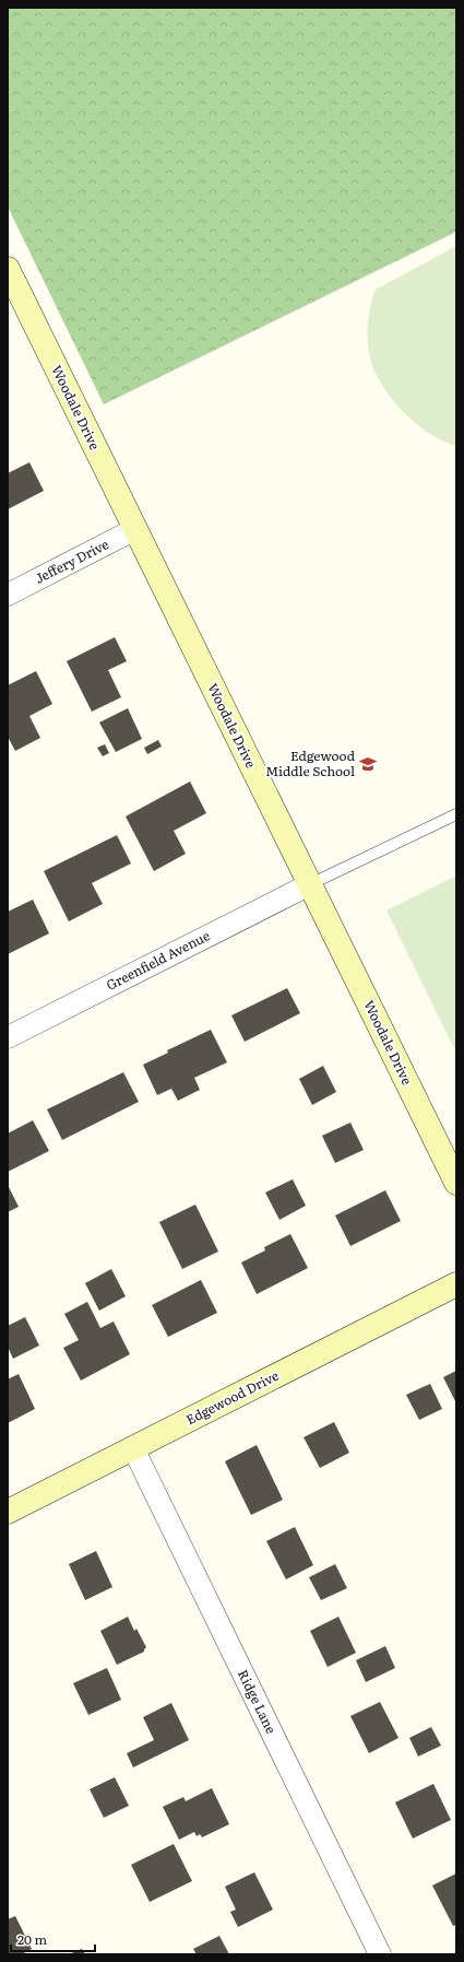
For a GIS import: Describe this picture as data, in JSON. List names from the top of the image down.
{
  "streets": {
    "street": [
      "Woodale Drive",
      "Jeffery Drive",
      "Greenfield Avenue",
      "Edgewood Drive",
      "Ridge Lane"
    ]
  },
  "crossings": [
    ["Woodale Drive", "Jeffery Drive"],
    ["Woodale Drive", "Greenfield Avenue"],
    ["Edgewood Drive", "Ridge Lane"]
  ],
  "places": {
    "school or university": ["Edgewood Middle School"]
  },
  "scale_bar": "20 m"
}
